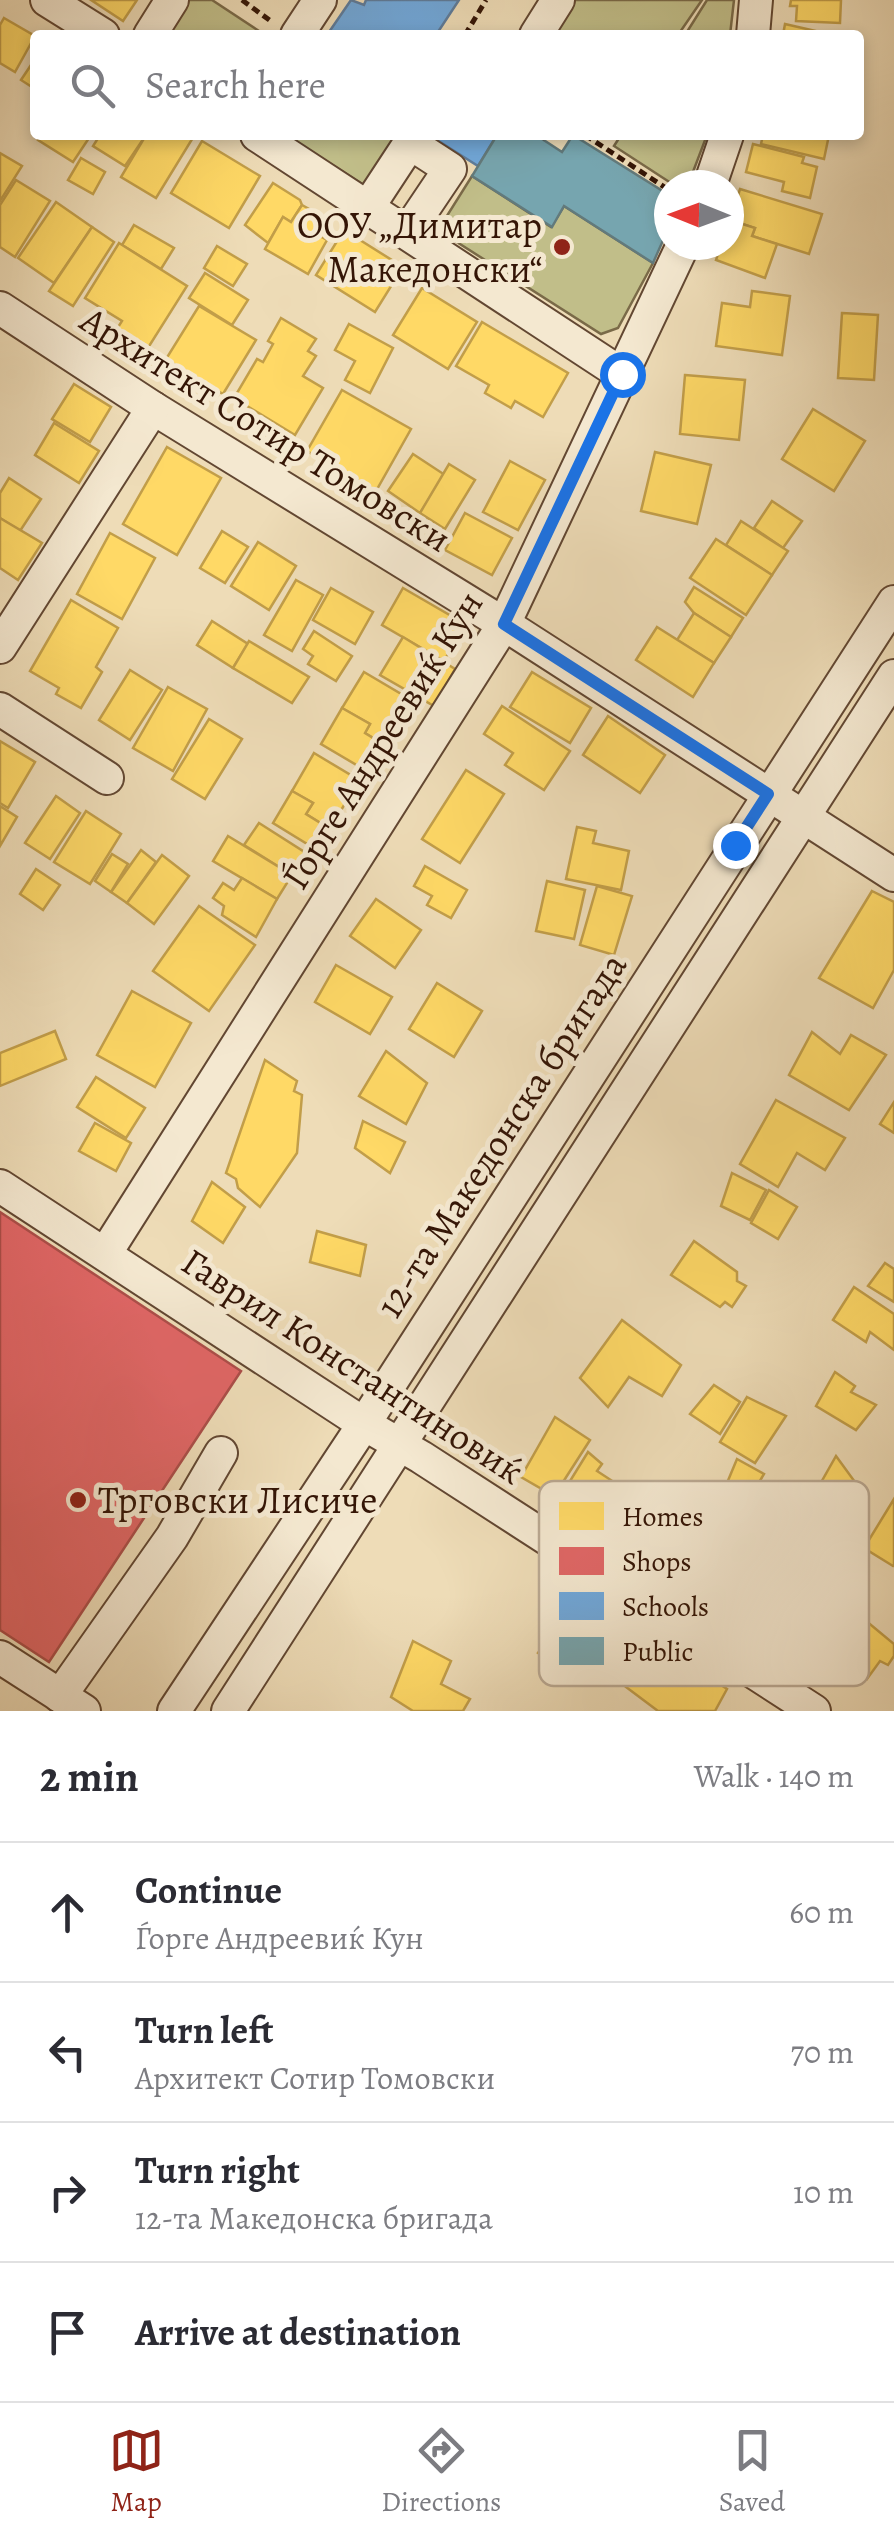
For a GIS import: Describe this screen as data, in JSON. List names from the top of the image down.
{
  "streets": {
    "street": [
      "Архитект Сотир Томовски",
      "Ѓорге Андреевиќ Кун",
      "12-та Македонска бригада",
      "Гаврил Константиновиќ"
    ]
  },
  "crossings": [
    ["Архитект Сотир Томовски", "Ѓорге Андреевиќ Кун"],
    ["Архитект Сотир Томовски", "12-та Македонска бригада"],
    ["Ѓорге Андреевиќ Кун", "Гаврил Константиновиќ"],
    ["12-та Македонска бригада", "Гаврил Константиновиќ"]
  ],
  "places": ["ООУ „Димитар Македонски“", "Трговски Лисиче"],
  "legend": [
    "Homes",
    "Shops",
    "Schools",
    "Public"
  ],
  "north": "left",
  "page": {
    "search": "Search here",
    "heading": ["2 min", "Walk · 140 m"],
    "list": [
      ["Continue", "Ѓорге Андреевиќ Кун", "60 m"],
      ["Turn left", "Архитект Сотир Томовски", "70 m"],
      ["Turn right", "12-та Македонска бригада", "10 m"],
      "Arrive at destination"
    ],
    "nav": ["Map", "Directions", "Saved"]
  }
}
